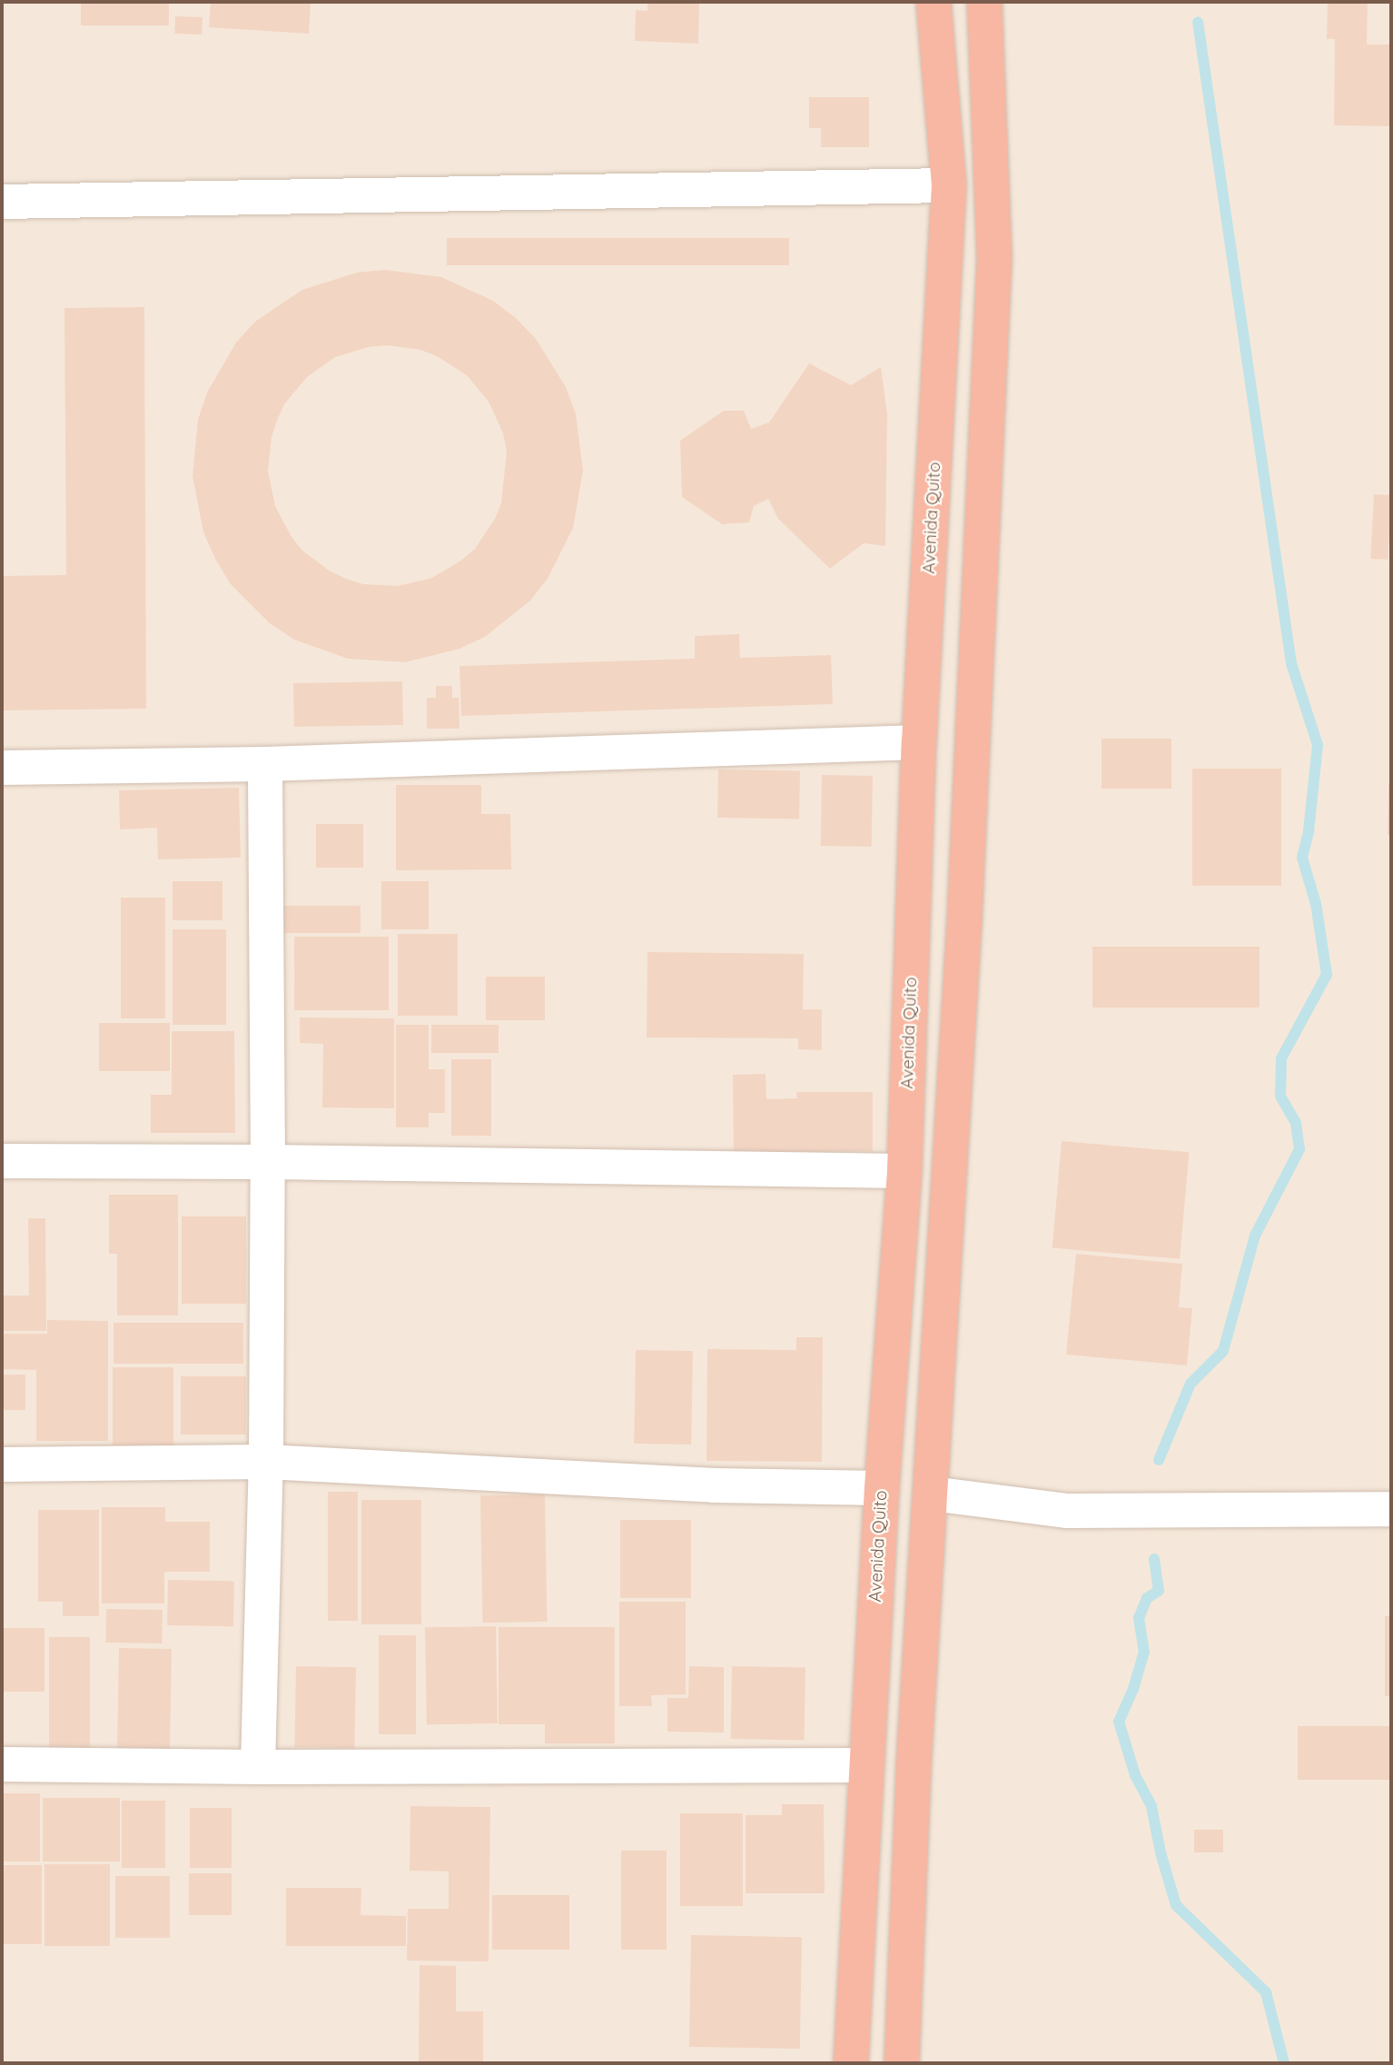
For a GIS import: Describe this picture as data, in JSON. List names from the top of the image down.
{
  "streets": {
    "highway": ["Avenida Quito"]
  }
}
